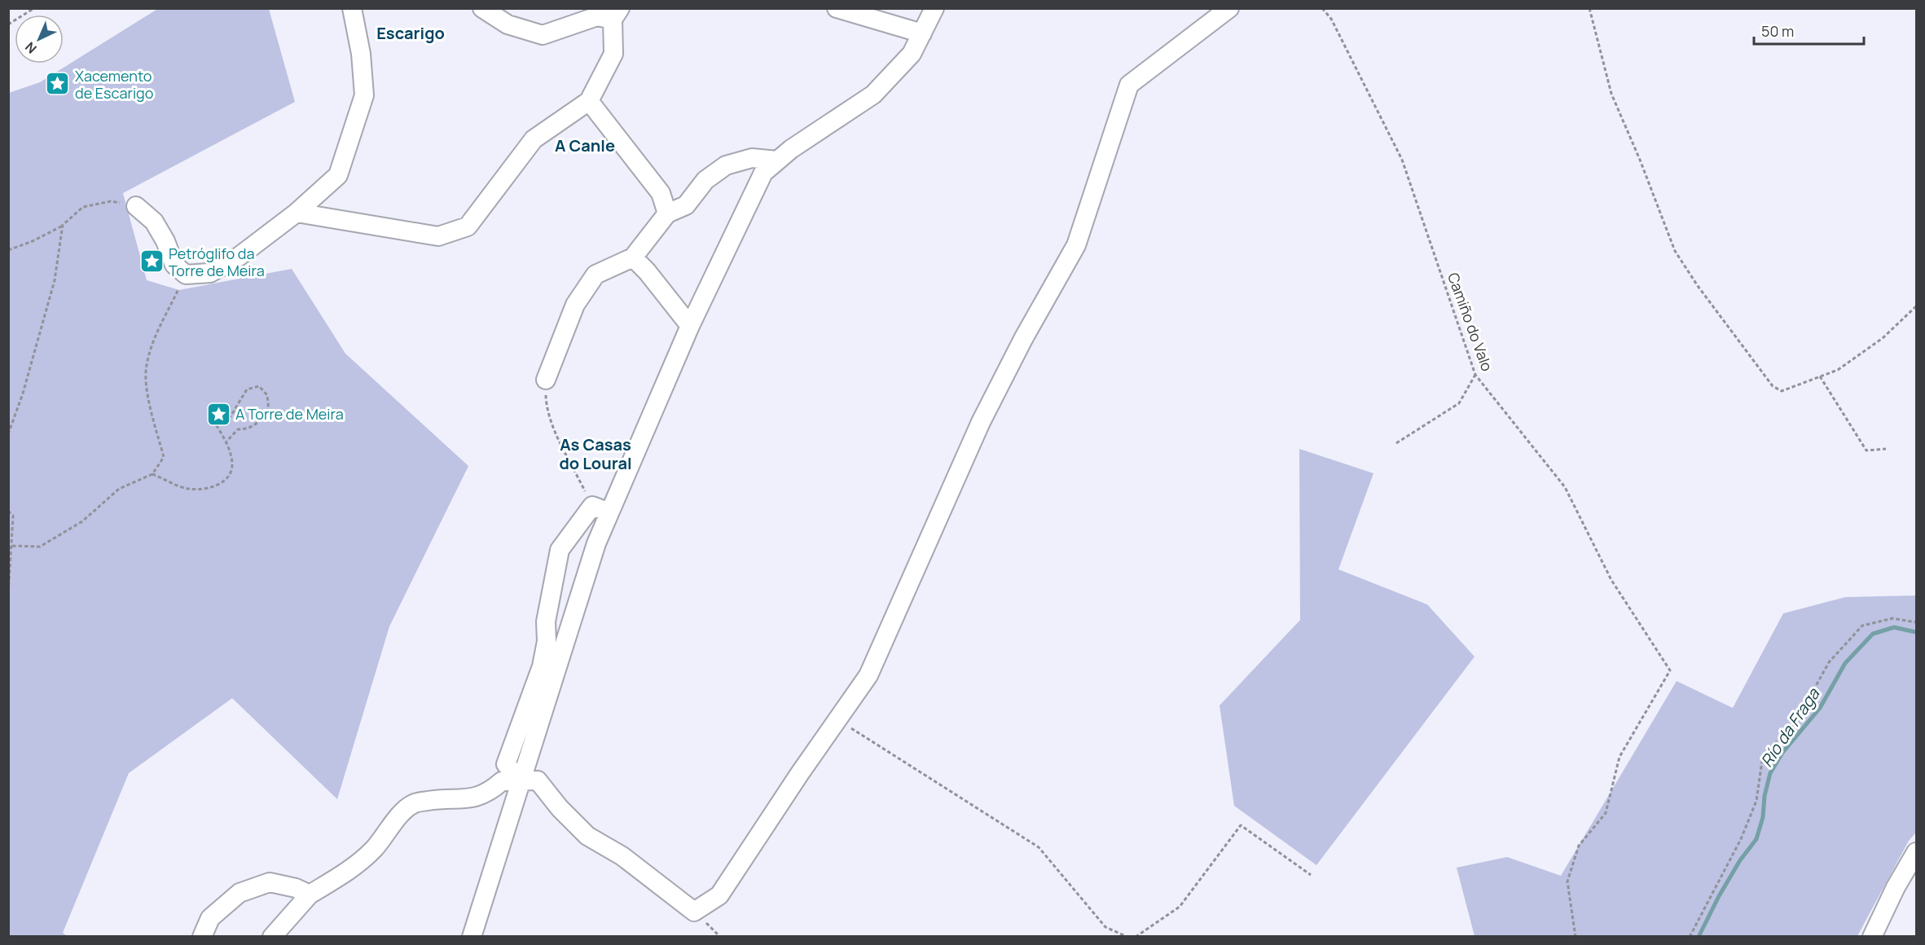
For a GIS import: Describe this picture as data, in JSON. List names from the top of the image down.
{
  "streets": {
    "path": ["Camiño do Valo"]
  },
  "districts": ["Escarigo", "A Canle", "As Casas do Loural"],
  "water": ["Río da Fraga"],
  "places": {
    "place": ["Xacemento de Escarigo", "Petróglifo da Torre de Meira", "A Torre de Meira"]
  },
  "scale_bar": "50 m",
  "north": "bottom left"
}
